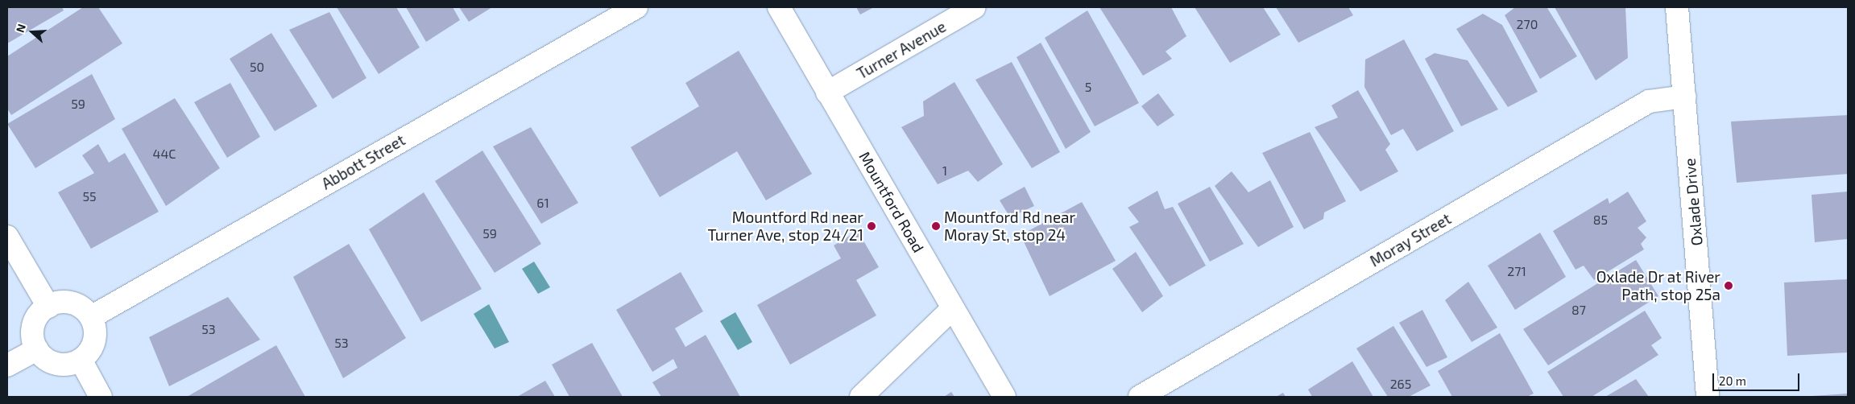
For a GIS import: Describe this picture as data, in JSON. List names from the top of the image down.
{
  "streets": {
    "street": [
      "Turner Avenue",
      "Abbott Street",
      "Mountford Road",
      "Oxlade Drive",
      "Moray Street"
    ]
  },
  "crossings": [
    ["Turner Avenue", "Mountford Road"],
    ["Oxlade Drive", "Moray Street"]
  ],
  "places": ["Mountford Rd near Turner Ave, stop 24/21", "Mountford Rd near Moray St, stop 24", "Oxlade Dr at River Path, stop 25a"],
  "house_numbers": [
    "270",
    "50",
    "5",
    "59",
    "44C",
    "1",
    "55",
    "61",
    "85",
    "59",
    "271",
    "87",
    "53",
    "53",
    "265"
  ],
  "scale_bar": "20 m",
  "north": "left"
}
